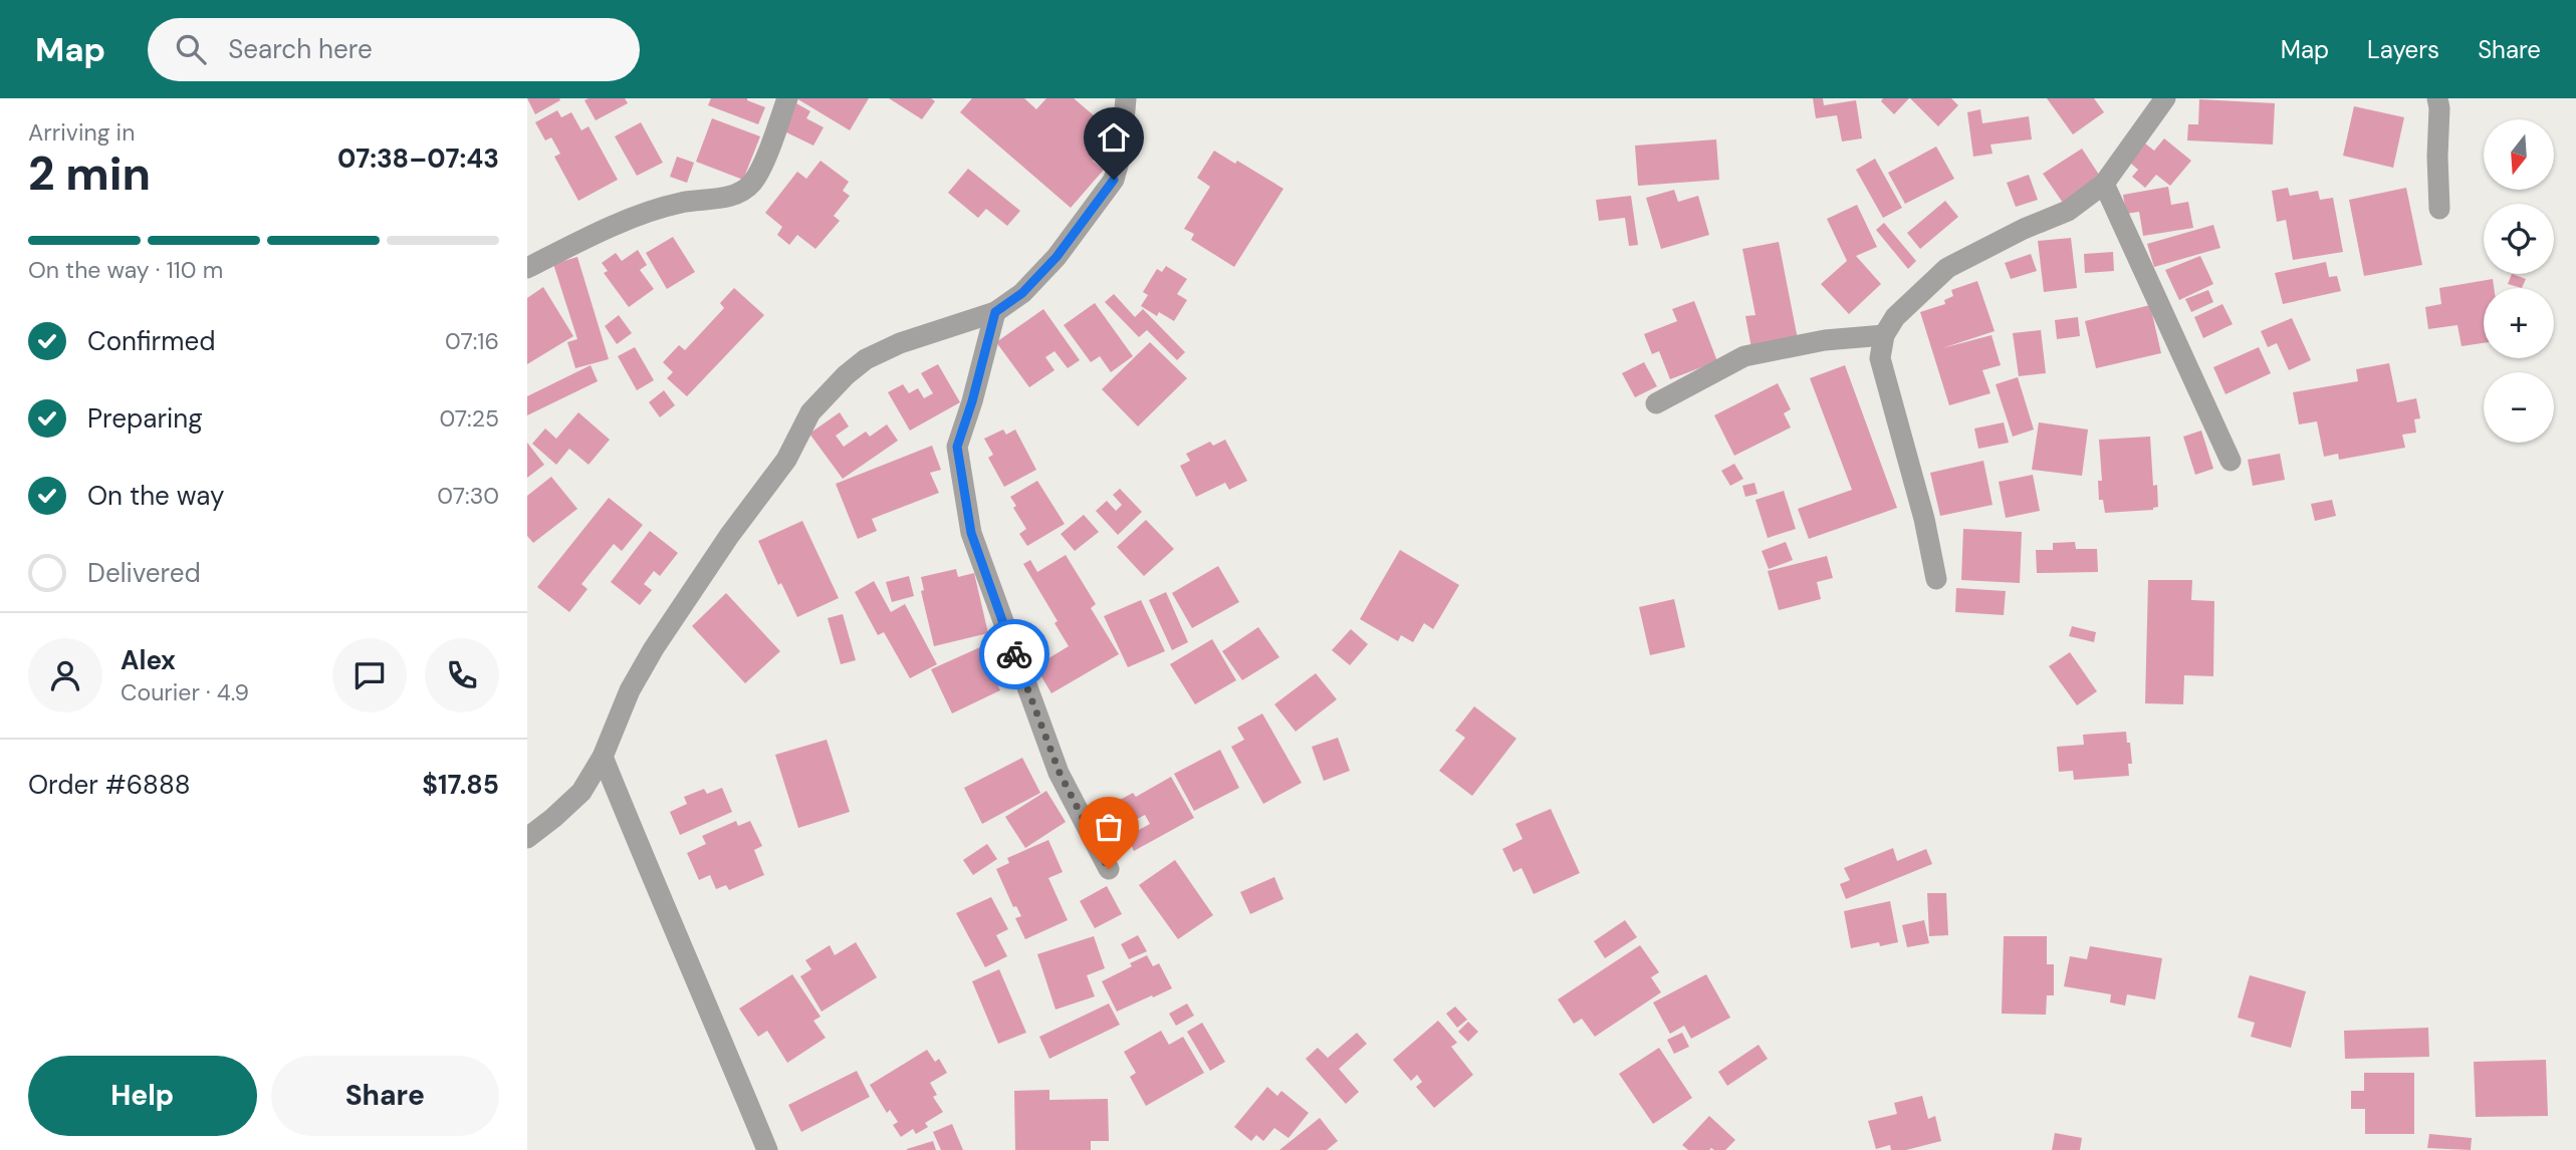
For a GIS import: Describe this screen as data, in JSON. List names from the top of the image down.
{
  "north": "bottom",
  "page": {
    "header": "Map",
    "search": "Search here",
    "nav": ["Map", "Layers", "Share"],
    "heading": ["2 min", "Arriving in", "07:38–07:43"],
    "panel": [
      "Alex",
      "Courier · 4.9",
      "Order #6888",
      "$17.85"
    ],
    "map_buttons": ["+", "−"],
    "bar": "On the way · 110 m",
    "list": [
      ["Confirmed", "07:16"],
      ["Preparing", "07:25"],
      ["On the way", "07:30"],
      "Delivered"
    ],
    "buttons": ["Help", "Share"]
  }
}
